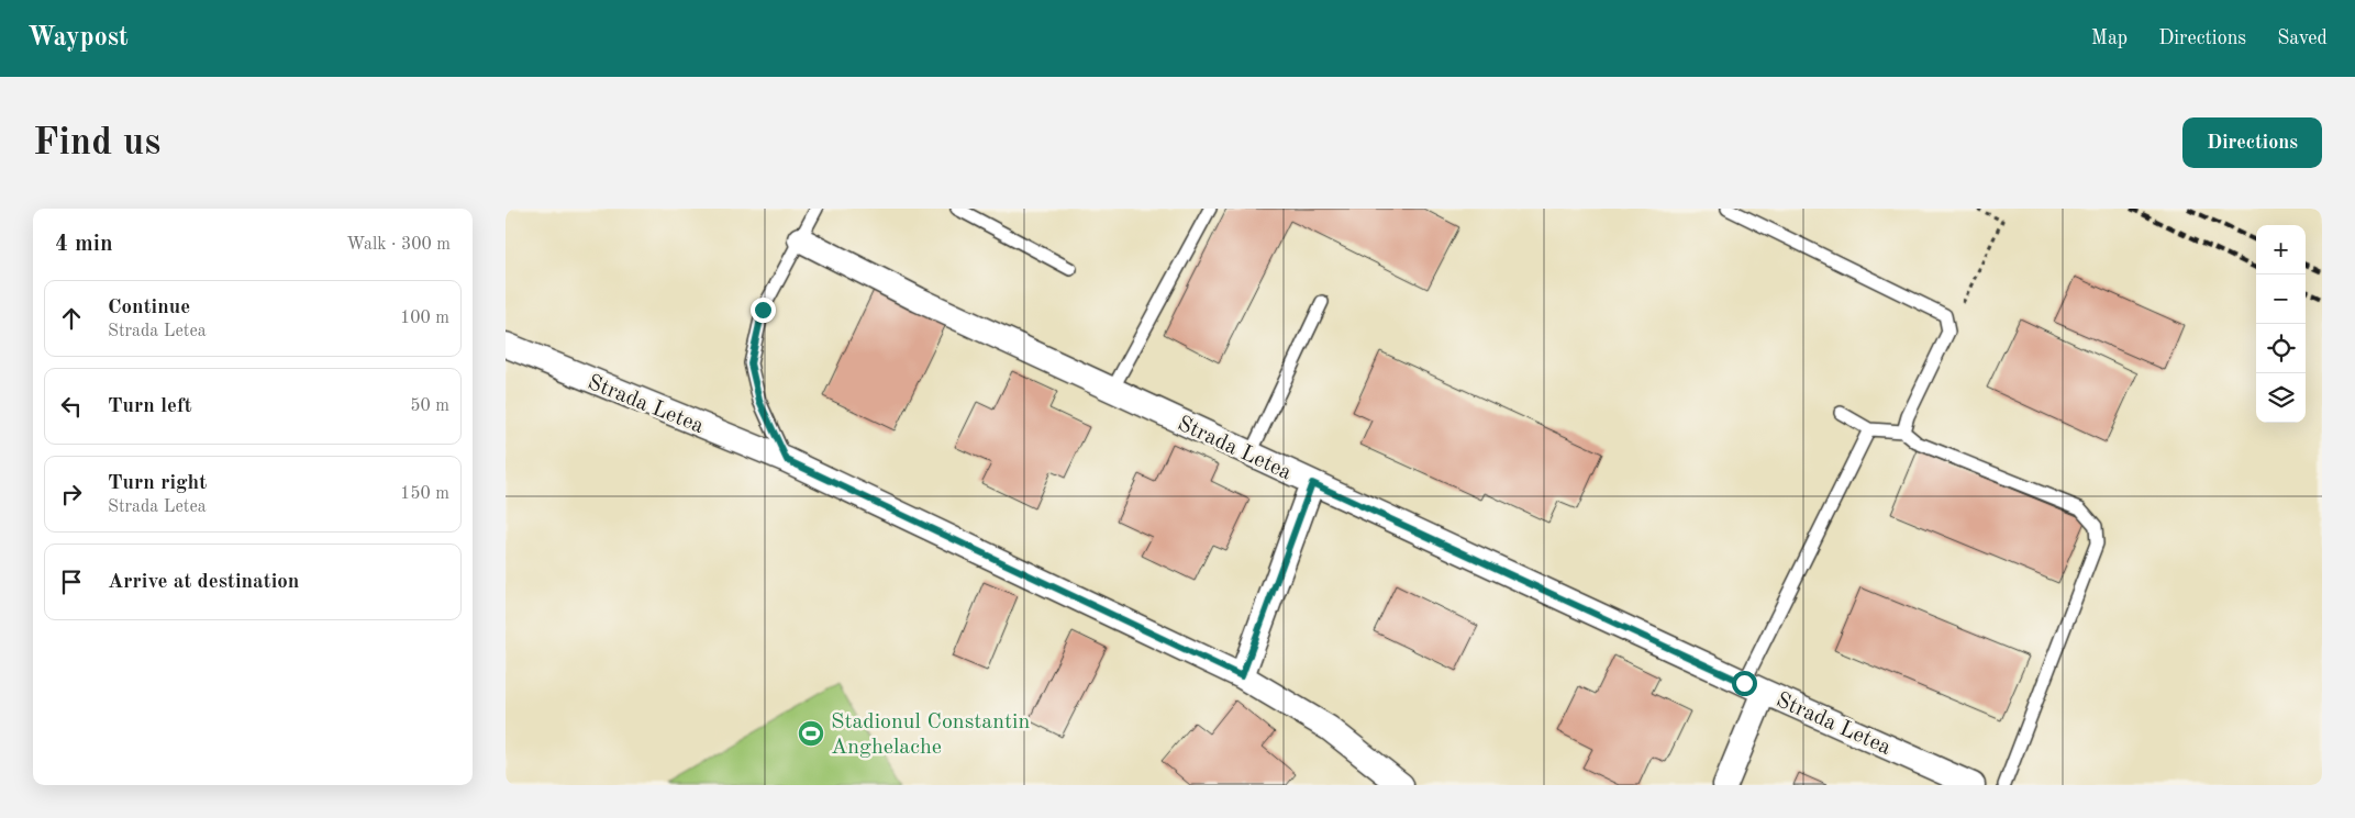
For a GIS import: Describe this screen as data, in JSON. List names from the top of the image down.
{
  "streets": {
    "street": ["Strada Letea"]
  },
  "places": {
    "sports": ["Stadionul Constantin Anghelache"]
  },
  "page": {
    "header": "Waypost",
    "nav": ["Map", "Directions", "Saved"],
    "buttons": "Directions",
    "title": "Find us",
    "heading": ["4 min", "Walk · 300 m"],
    "map_buttons": ["+", "−"],
    "list": [
      ["Continue", "Strada Letea", "100 m"],
      ["Turn left", "50 m"],
      ["Turn right", "Strada Letea", "150 m"],
      "Arrive at destination"
    ]
  }
}
